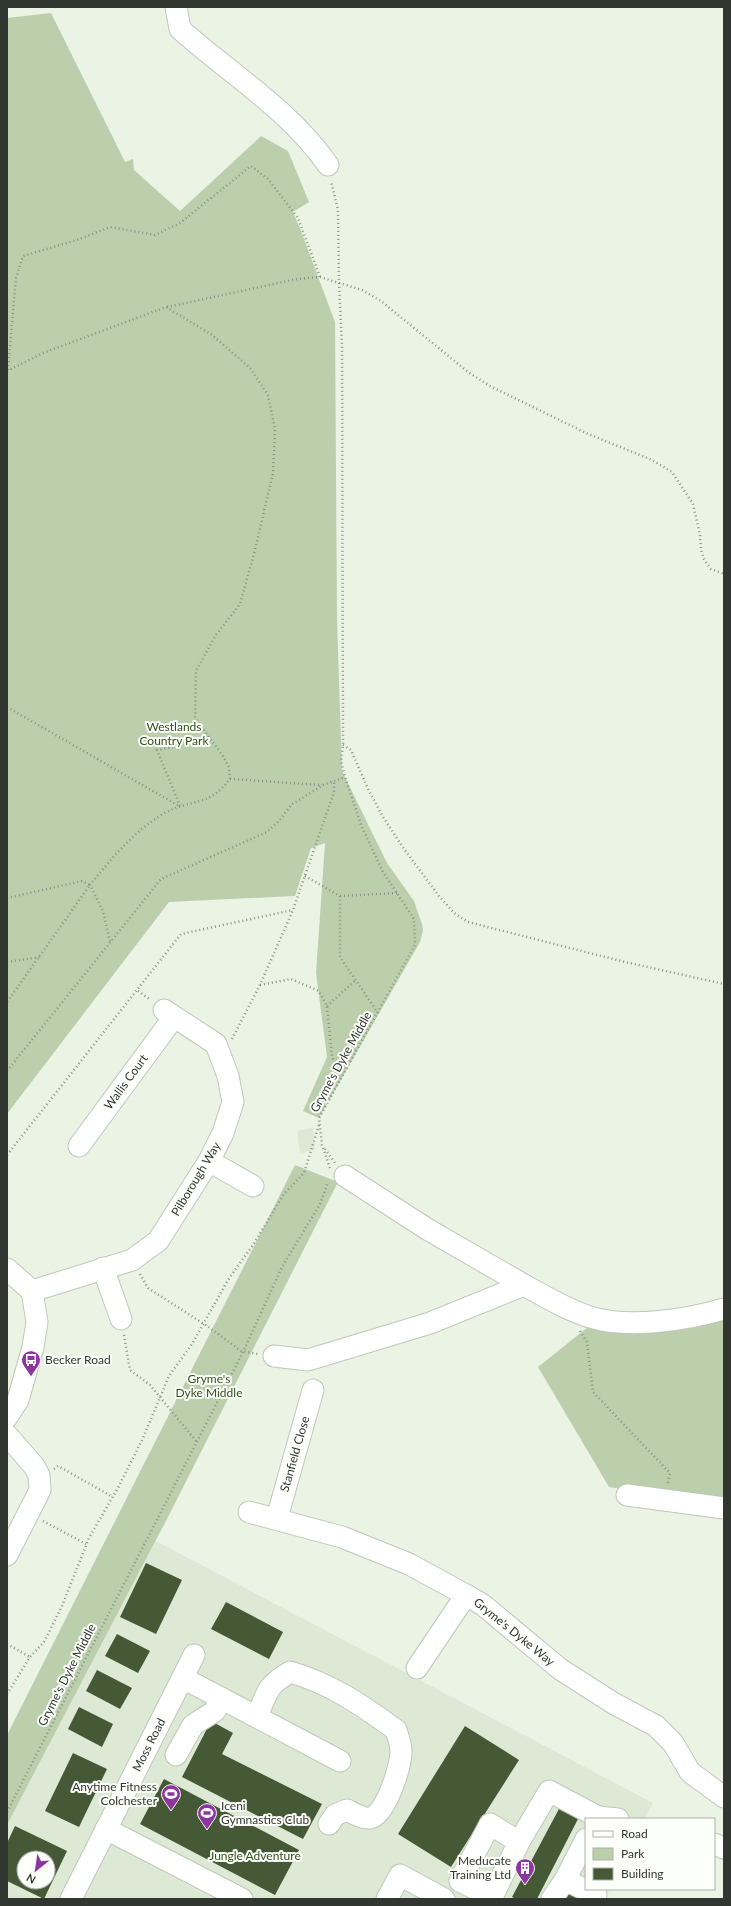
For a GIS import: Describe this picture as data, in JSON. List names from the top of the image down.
{
  "streets": {
    "street": [
      "Wallis Court",
      "Pilborough Way",
      "Stanfield Close",
      "Gryme's Dyke Way",
      "Moss Road"
    ],
    "path": ["Gryme's Dyke Middle"]
  },
  "crossings": [
    ["Wallis Court", "Pilborough Way"],
    ["Stanfield Close", "Gryme's Dyke Way"]
  ],
  "parks": ["Westlands Country Park", "Gryme's Dyke Middle", "Jungle Adventure"],
  "places": {
    "bus stop": ["Becker Road"],
    "sports": ["Anytime Fitness Colchester", "Iceni Gymnastics Club"],
    "building": ["Meducate Training Ltd"]
  },
  "legend": ["Road", "Park", "Building"],
  "north": "bottom left"
}
